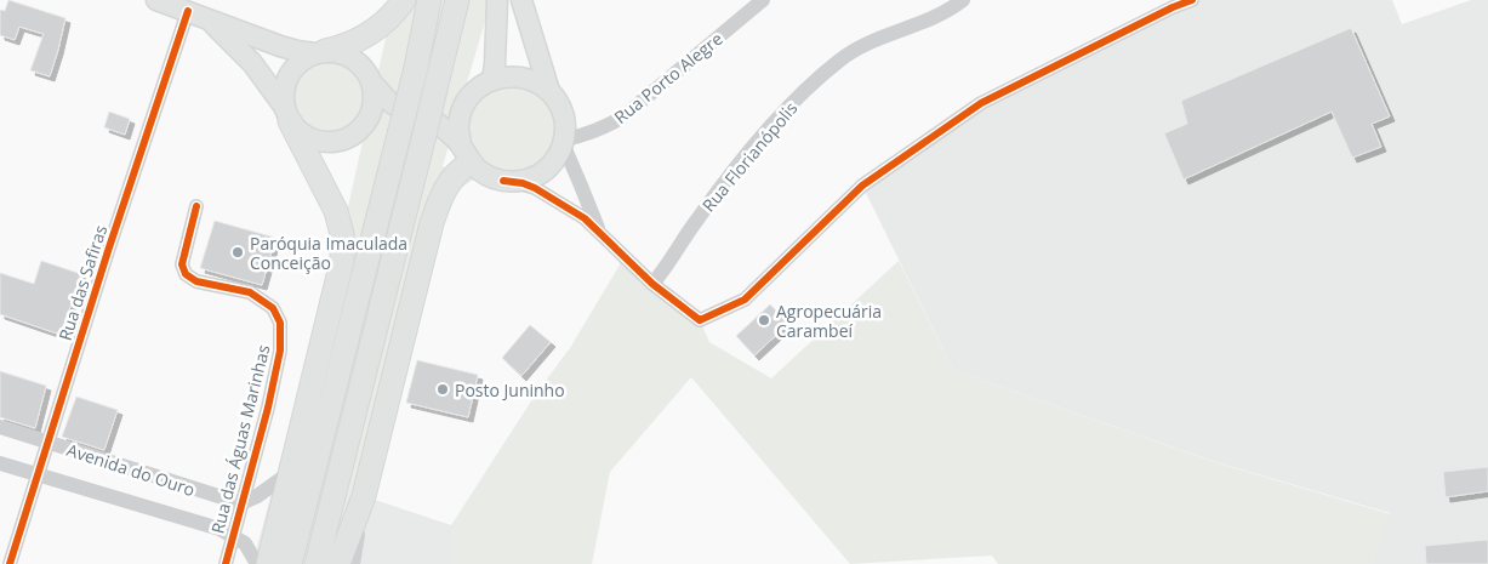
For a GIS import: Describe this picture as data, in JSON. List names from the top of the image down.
{
  "streets": {
    "street": [
      "Rua Porto Alegre",
      "Rua Florianópolis",
      "Rua das Safiras",
      "Rua das Águas Marinhas",
      "Avenida do Ouro"
    ]
  },
  "crossings": [
    ["Rua das Safiras", "Avenida do Ouro"],
    ["Rua das Águas Marinhas", "Avenida do Ouro"]
  ],
  "places": ["Paróquia Imaculada Conceição", "Agropecuária Carambeí", "Posto Juninho"]
}
